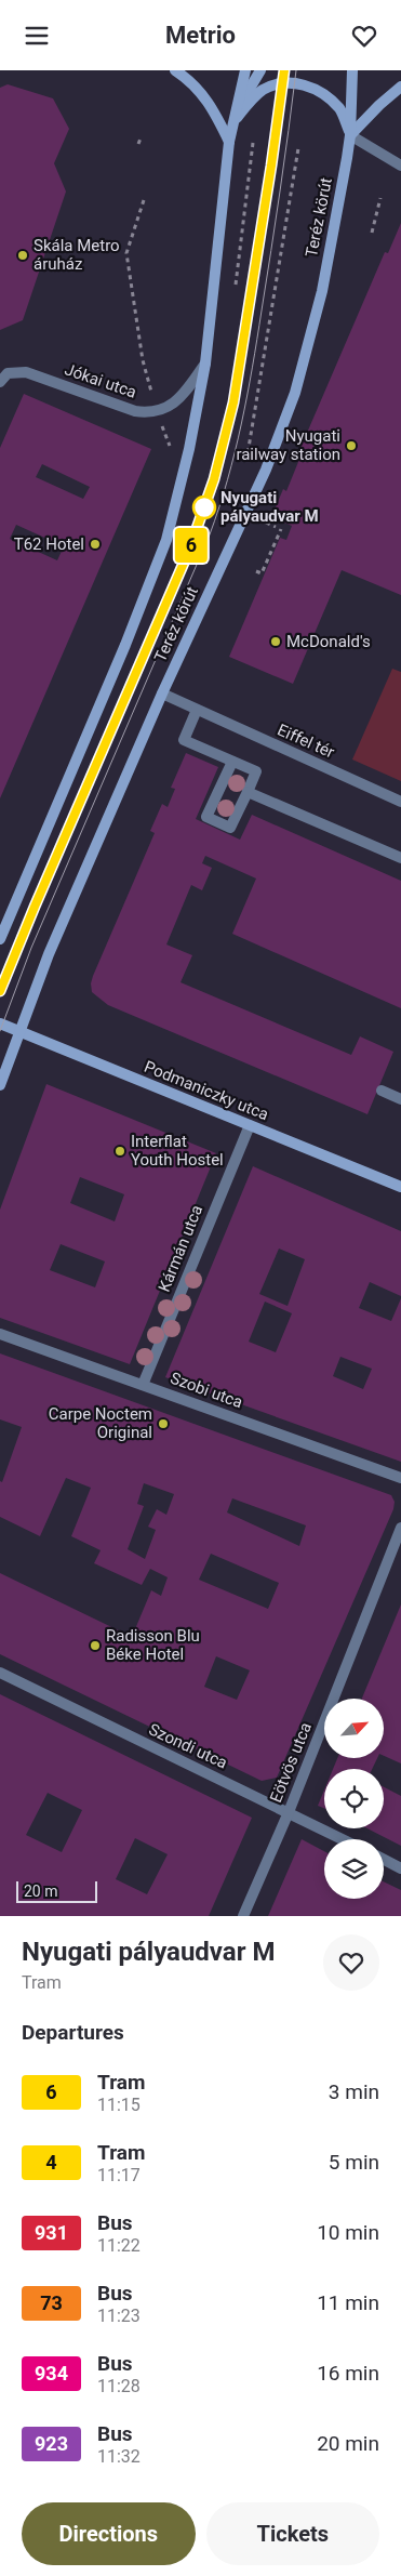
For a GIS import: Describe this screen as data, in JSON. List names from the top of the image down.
{
  "streets": {
    "main road": ["Teréz körút", "Podmaniczky utca"],
    "street": [
      "Jókai utca",
      "Eiffel tér",
      "Kármán utca",
      "Szobi utca",
      "Szondi utca",
      "Eötvös utca"
    ]
  },
  "crossings": [
    ["Teréz körút", "Eiffel tér"],
    ["Teréz körút", "Podmaniczky utca"],
    ["Podmaniczky utca", "Kármán utca"],
    ["Kármán utca", "Szobi utca"],
    ["Szondi utca", "Eötvös utca"]
  ],
  "places": [
    "Skála Metro áruház",
    "Nyugati railway station",
    "Nyugati pályaudvar M",
    "T62 Hotel",
    "McDonald's",
    "Interflat Youth Hostel",
    "Carpe Noctem Original",
    "Radisson Blu Béke Hotel"
  ],
  "lines": ["tram line 6"],
  "scale_bar": "20 m",
  "north": "top right",
  "page": {
    "header": "Metrio",
    "on_map": "6",
    "scale": "20 m",
    "heading": [
      ["Nyugati pályaudvar M", "Tram"],
      "Departures"
    ],
    "list": [
      {
        "mark": "6",
        "name": "Tram",
        "note": "11:15",
        "value": "3 min"
      },
      {
        "mark": "4",
        "name": "Tram",
        "note": "11:17",
        "value": "5 min"
      },
      {
        "mark": "931",
        "name": "Bus",
        "note": "11:22",
        "value": "10 min"
      },
      {
        "mark": "73",
        "name": "Bus",
        "note": "11:23",
        "value": "11 min"
      },
      {
        "mark": "934",
        "name": "Bus",
        "note": "11:28",
        "value": "16 min"
      },
      {
        "mark": "923",
        "name": "Bus",
        "note": "11:32",
        "value": "20 min"
      }
    ],
    "buttons": ["Directions", "Tickets"]
  }
}
